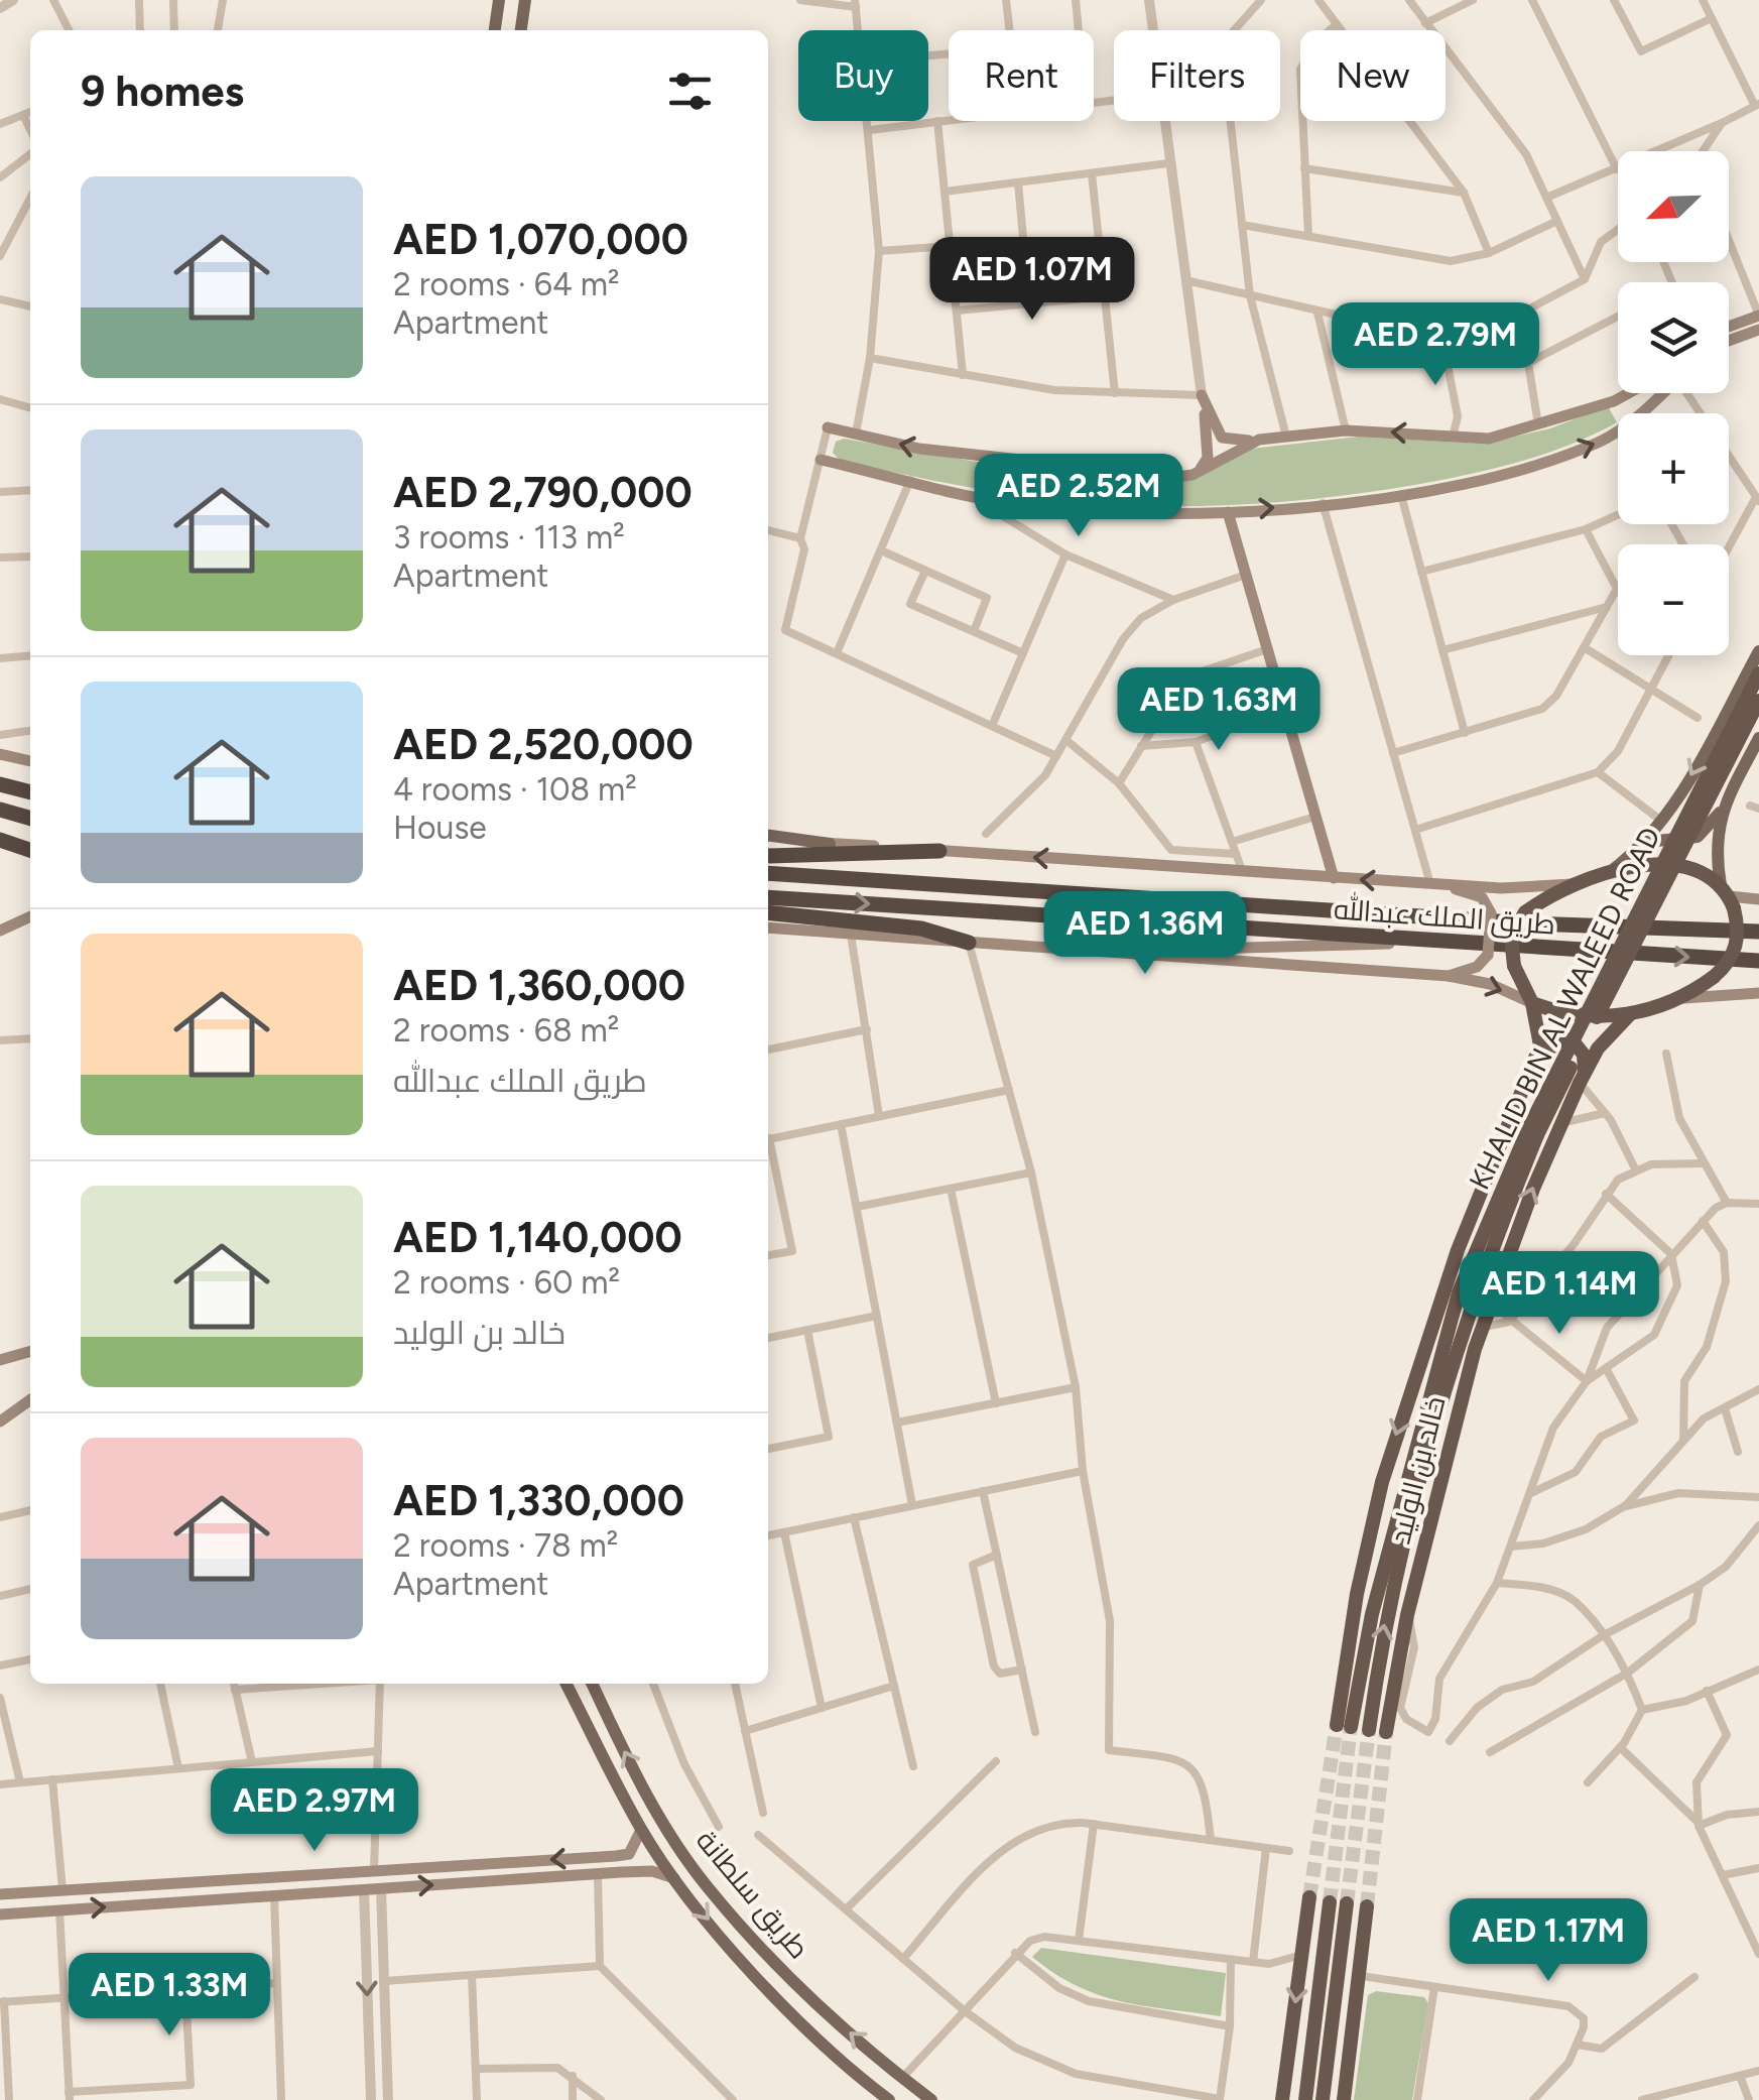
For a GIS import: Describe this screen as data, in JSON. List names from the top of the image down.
{
  "streets": {
    "highway": ["طريق الملك عبدالله", "KHALID BIN AL WALEED ROAD", "خالد بن الوليد"],
    "main road": ["طريق سلطانة"]
  },
  "crossings": [
    ["KHALID BIN AL WALEED ROAD", "خالد بن الوليد"]
  ],
  "north": "bottom left",
  "page": {
    "chip": [
      "Buy",
      "Rent",
      "Filters",
      "New"
    ],
    "heading": "9 homes",
    "map_buttons": ["+", "−"],
    "list": [
      {
        "name": "AED 1,070,000",
        "note": "2 rooms · 64 m² · Apartment"
      },
      {
        "name": "AED 2,790,000",
        "note": "3 rooms · 113 m² · Apartment"
      },
      {
        "name": "AED 2,520,000",
        "note": "4 rooms · 108 m² · House"
      },
      {
        "name": "AED 1,360,000",
        "note": "2 rooms · 68 m² · طريق الملك عبدالله"
      },
      {
        "name": "AED 1,140,000",
        "note": "2 rooms · 60 m² · خالد بن الوليد"
      },
      {
        "name": "AED 1,330,000",
        "note": "2 rooms · 78 m² · Apartment"
      }
    ],
    "price": [
      "AED 1.07M",
      "AED 2.79M",
      "AED 2.52M",
      "AED 1.63M",
      "AED 1.36M",
      "AED 1.14M",
      "AED 2.97M",
      "AED 1.17M",
      "AED 1.33M"
    ]
  }
}
